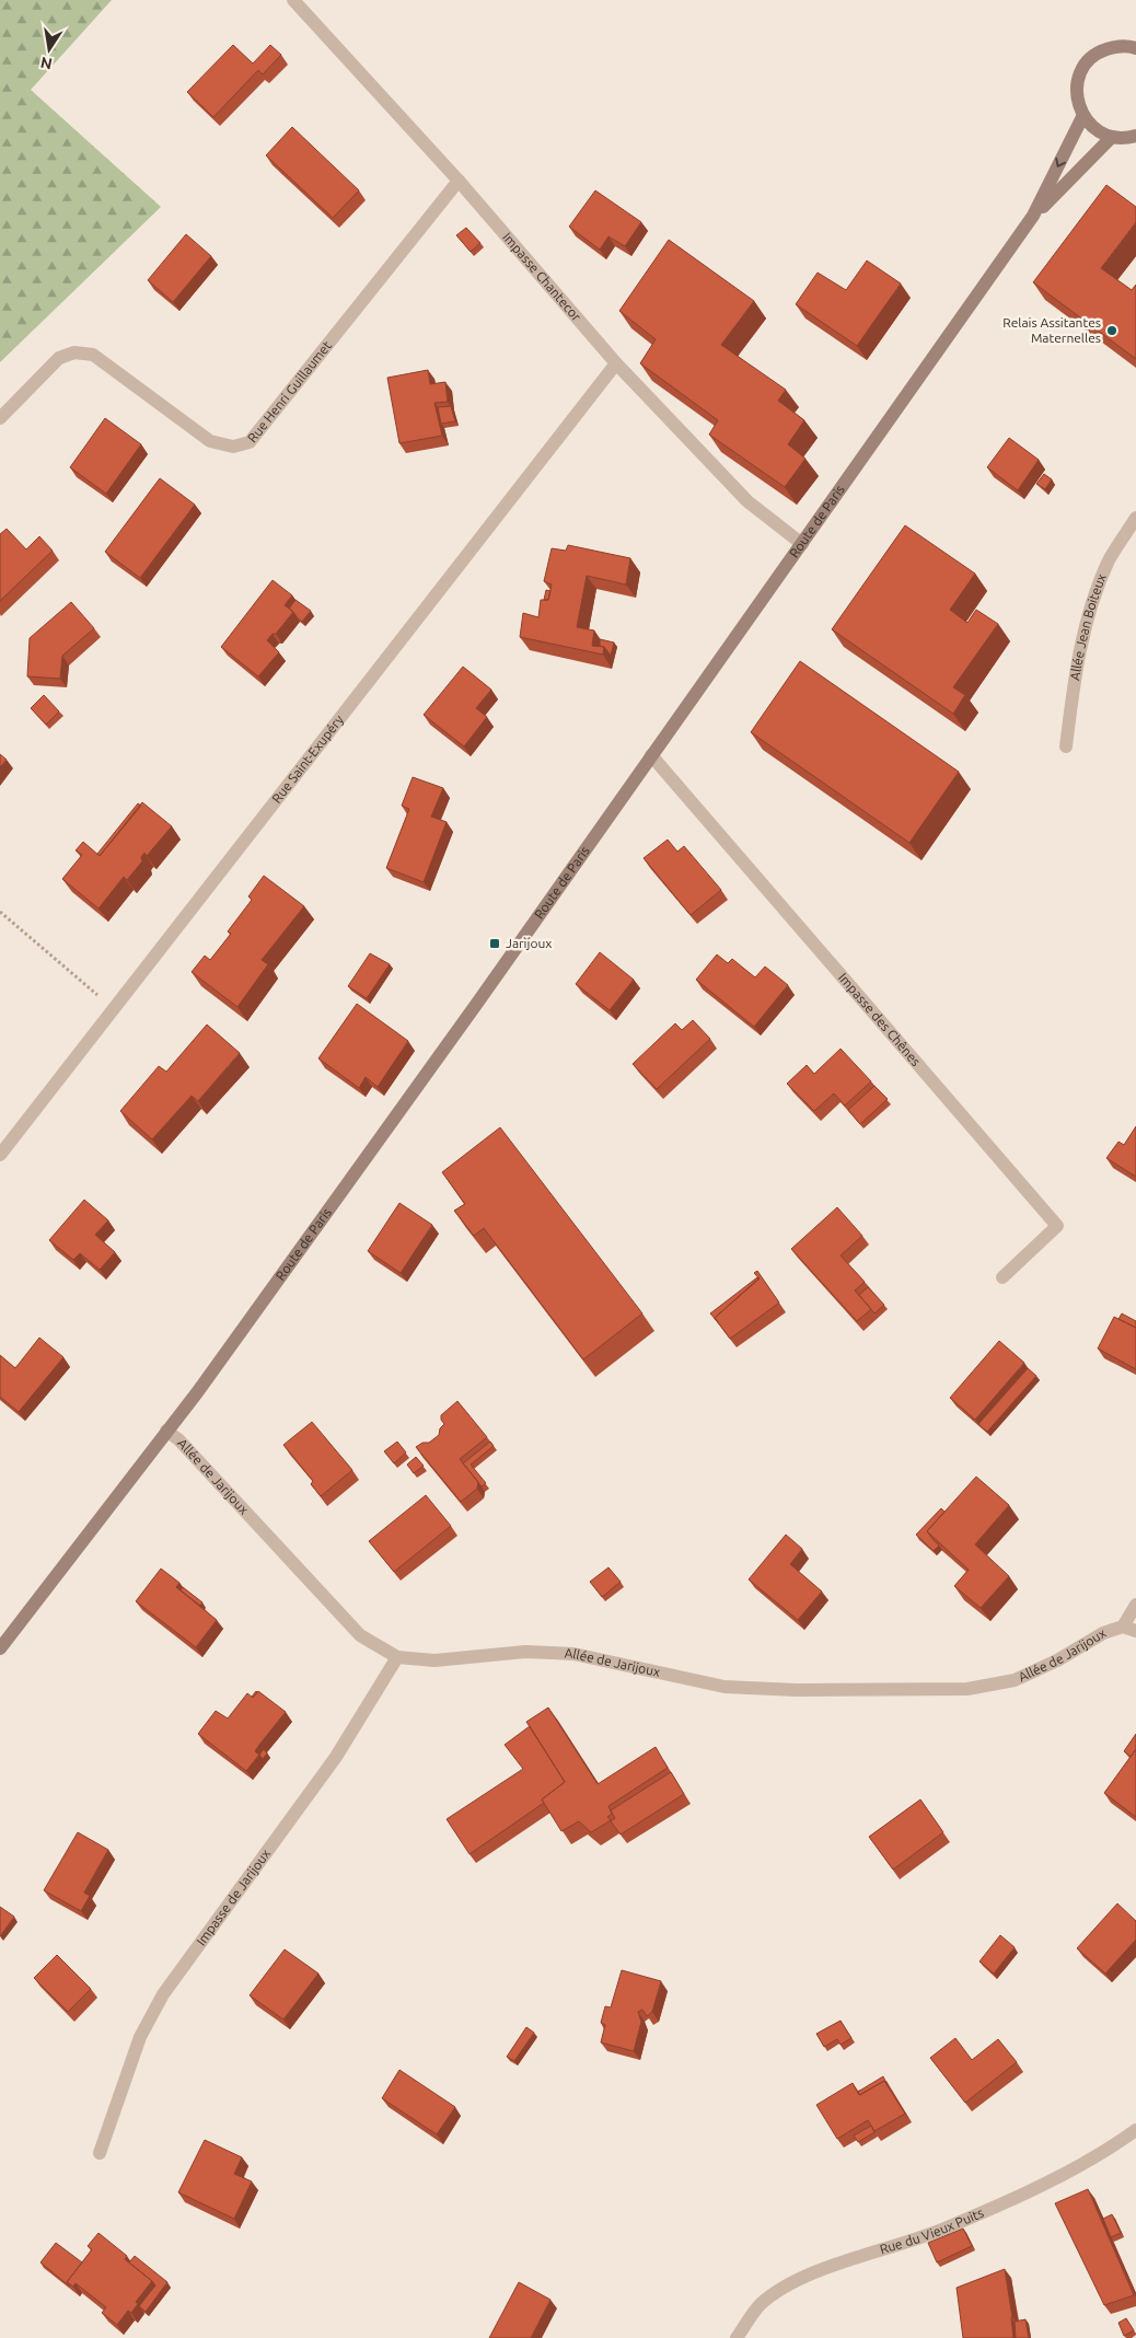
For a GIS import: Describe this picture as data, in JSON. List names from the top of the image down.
{
  "streets": {
    "main road": ["Route de Paris"],
    "street": [
      "Impasse Chantecor",
      "Rue Henri Guillaumet",
      "Allée Jean Boiteux",
      "Rue Saint-Exupéry",
      "Impasse des Chênes",
      "Allée de Jarijoux",
      "Impasse de Jarijoux",
      "Rue du Vieux Puits"
    ]
  },
  "crossings": [
    ["Impasse Chantecor", "Rue Henri Guillaumet"],
    ["Impasse Chantecor", "Route de Paris"],
    ["Impasse Chantecor", "Rue Saint-Exupéry"],
    ["Route de Paris", "Impasse des Chênes"],
    ["Route de Paris", "Allée de Jarijoux"],
    ["Allée de Jarijoux", "Impasse de Jarijoux"]
  ],
  "places": {
    "other": ["Relais Assitantes Maternelles"],
    "transit": ["Jarijoux"]
  },
  "north": "bottom"
}
